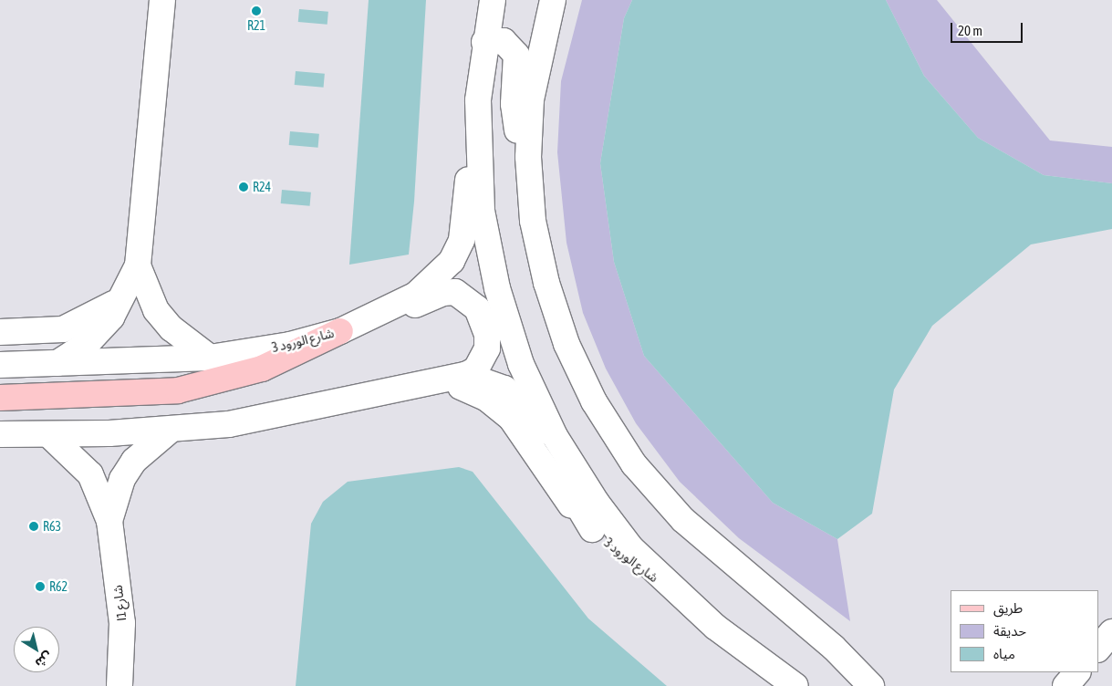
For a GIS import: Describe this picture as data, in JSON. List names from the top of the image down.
{
  "streets": {
    "street": ["شارع الورود 3", "I1 شارع"]
  },
  "places": [
    "R21",
    "R24",
    "R63",
    "R62"
  ],
  "legend": ["طريق", "حديقة", "مياه"],
  "scale_bar": "20 m",
  "north": "bottom right"
}
